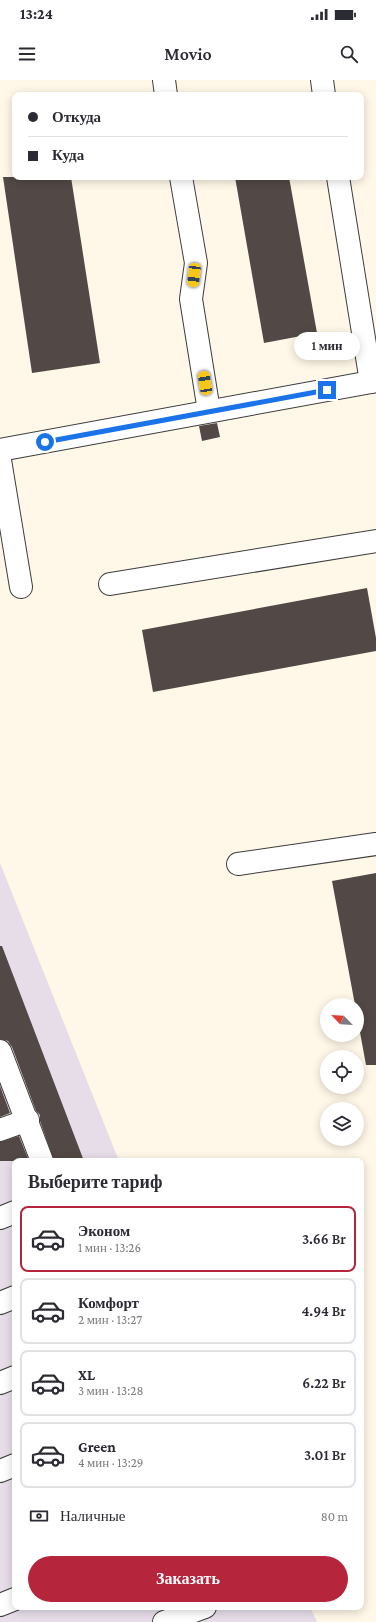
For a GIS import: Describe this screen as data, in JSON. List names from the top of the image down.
{
  "north": "top left",
  "page": {
    "status": "13:24",
    "header": "Movio",
    "banner": ["Откуда", "Куда"],
    "bubble": "1 мин",
    "heading": "Выберите тариф",
    "list": [
      {
        "name": "Эконом",
        "note": "1 мин · 13:26",
        "value": "3.66 Br"
      },
      {
        "name": "Комфорт",
        "note": "2 мин · 13:27",
        "value": "4.94 Br"
      },
      {
        "name": "XL",
        "note": "3 мин · 13:28",
        "value": "6.22 Br"
      },
      {
        "name": "Green",
        "note": "4 мин · 13:29",
        "value": "3.01 Br"
      }
    ],
    "pay": ["Наличные", "80 m"],
    "buttons": "Заказать"
  }
}
